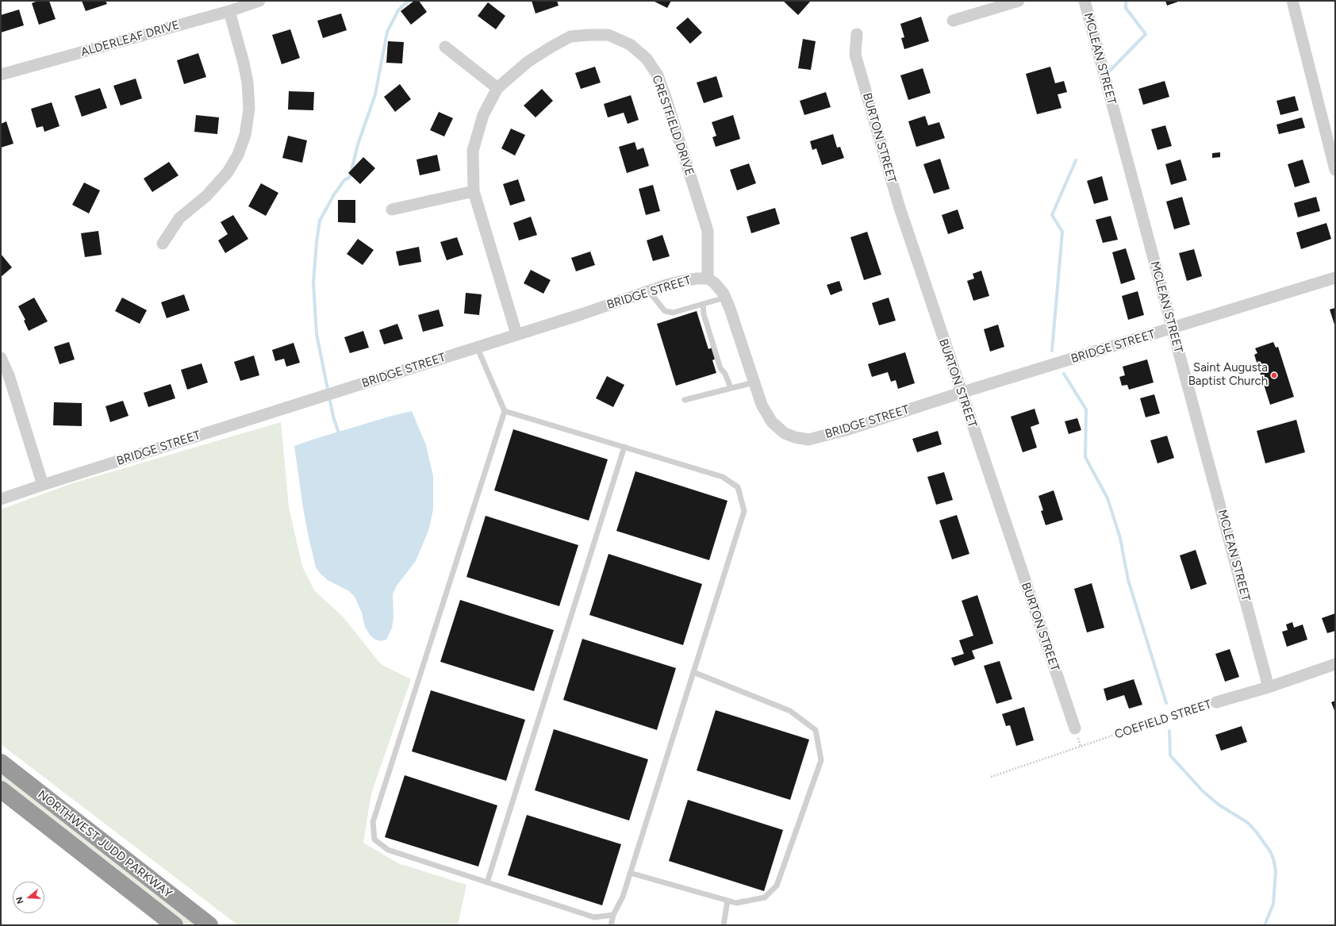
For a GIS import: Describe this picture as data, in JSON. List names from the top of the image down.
{
  "streets": {
    "highway": ["NORTHWEST JUDD PARKWAY"],
    "street": [
      "ALDERLEAF DRIVE",
      "MCLEAN STREET",
      "CRESTFIELD DRIVE",
      "BURTON STREET",
      "BRIDGE STREET",
      "COEFIELD STREET"
    ]
  },
  "crossings": [
    ["MCLEAN STREET", "BRIDGE STREET"],
    ["MCLEAN STREET", "COEFIELD STREET"],
    ["CRESTFIELD DRIVE", "BRIDGE STREET"],
    ["BURTON STREET", "BRIDGE STREET"]
  ],
  "places": ["Saint Augusta Baptist Church"],
  "north": "left"
}
